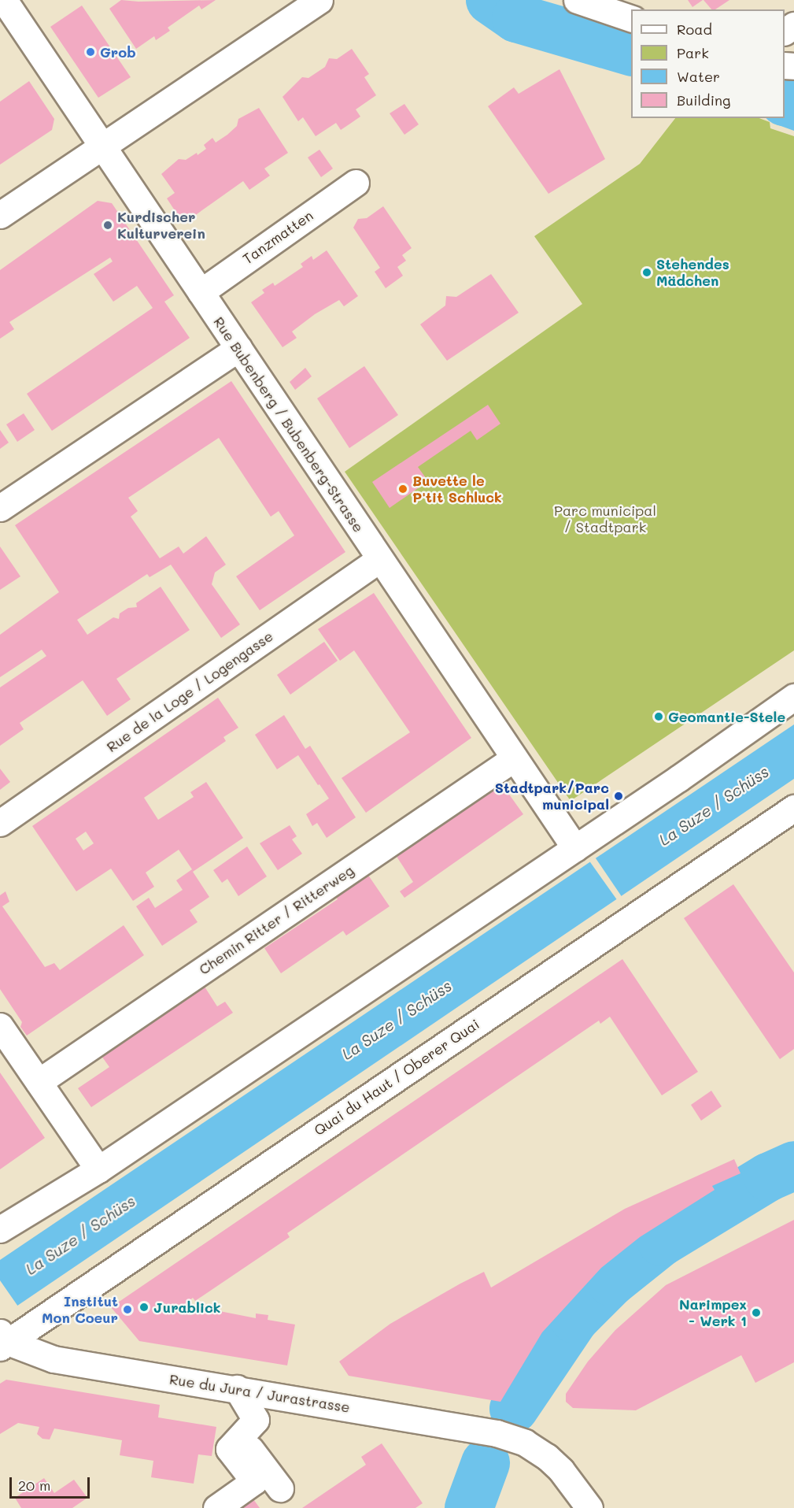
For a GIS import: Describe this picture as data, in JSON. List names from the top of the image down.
{
  "streets": {
    "street": [
      "Tanzmatten",
      "Rue Bubenberg / Bubenberg-Strasse",
      "Rue de la Loge / Logengasse",
      "Chemin Ritter / Ritterweg",
      "Quai du Haut / Oberer Quai",
      "Rue du Jura / Jurastrasse"
    ]
  },
  "crossings": [
    ["Tanzmatten", "Rue Bubenberg / Bubenberg-Strasse"],
    ["Rue Bubenberg / Bubenberg-Strasse", "Rue de la Loge / Logengasse"],
    ["Rue Bubenberg / Bubenberg-Strasse", "Chemin Ritter / Ritterweg"],
    ["Quai du Haut / Oberer Quai", "Rue du Jura / Jurastrasse"]
  ],
  "water": ["La Suze / Schüss"],
  "parks": ["Parc municipal / Stadtpark"],
  "places": [
    "Grob",
    "Kurdischer Kulturverein",
    "Stehendes Mädchen",
    "Buvette le P'tit Schluck",
    "Geomantie-Stele",
    "Stadtpark/Parc municipal",
    "Jurablick",
    "Institut Mon Coeur",
    "Narimpex - Werk 1"
  ],
  "legend": [
    "Road",
    "Park",
    "Water",
    "Building"
  ],
  "scale_bar": "20 m"
}
